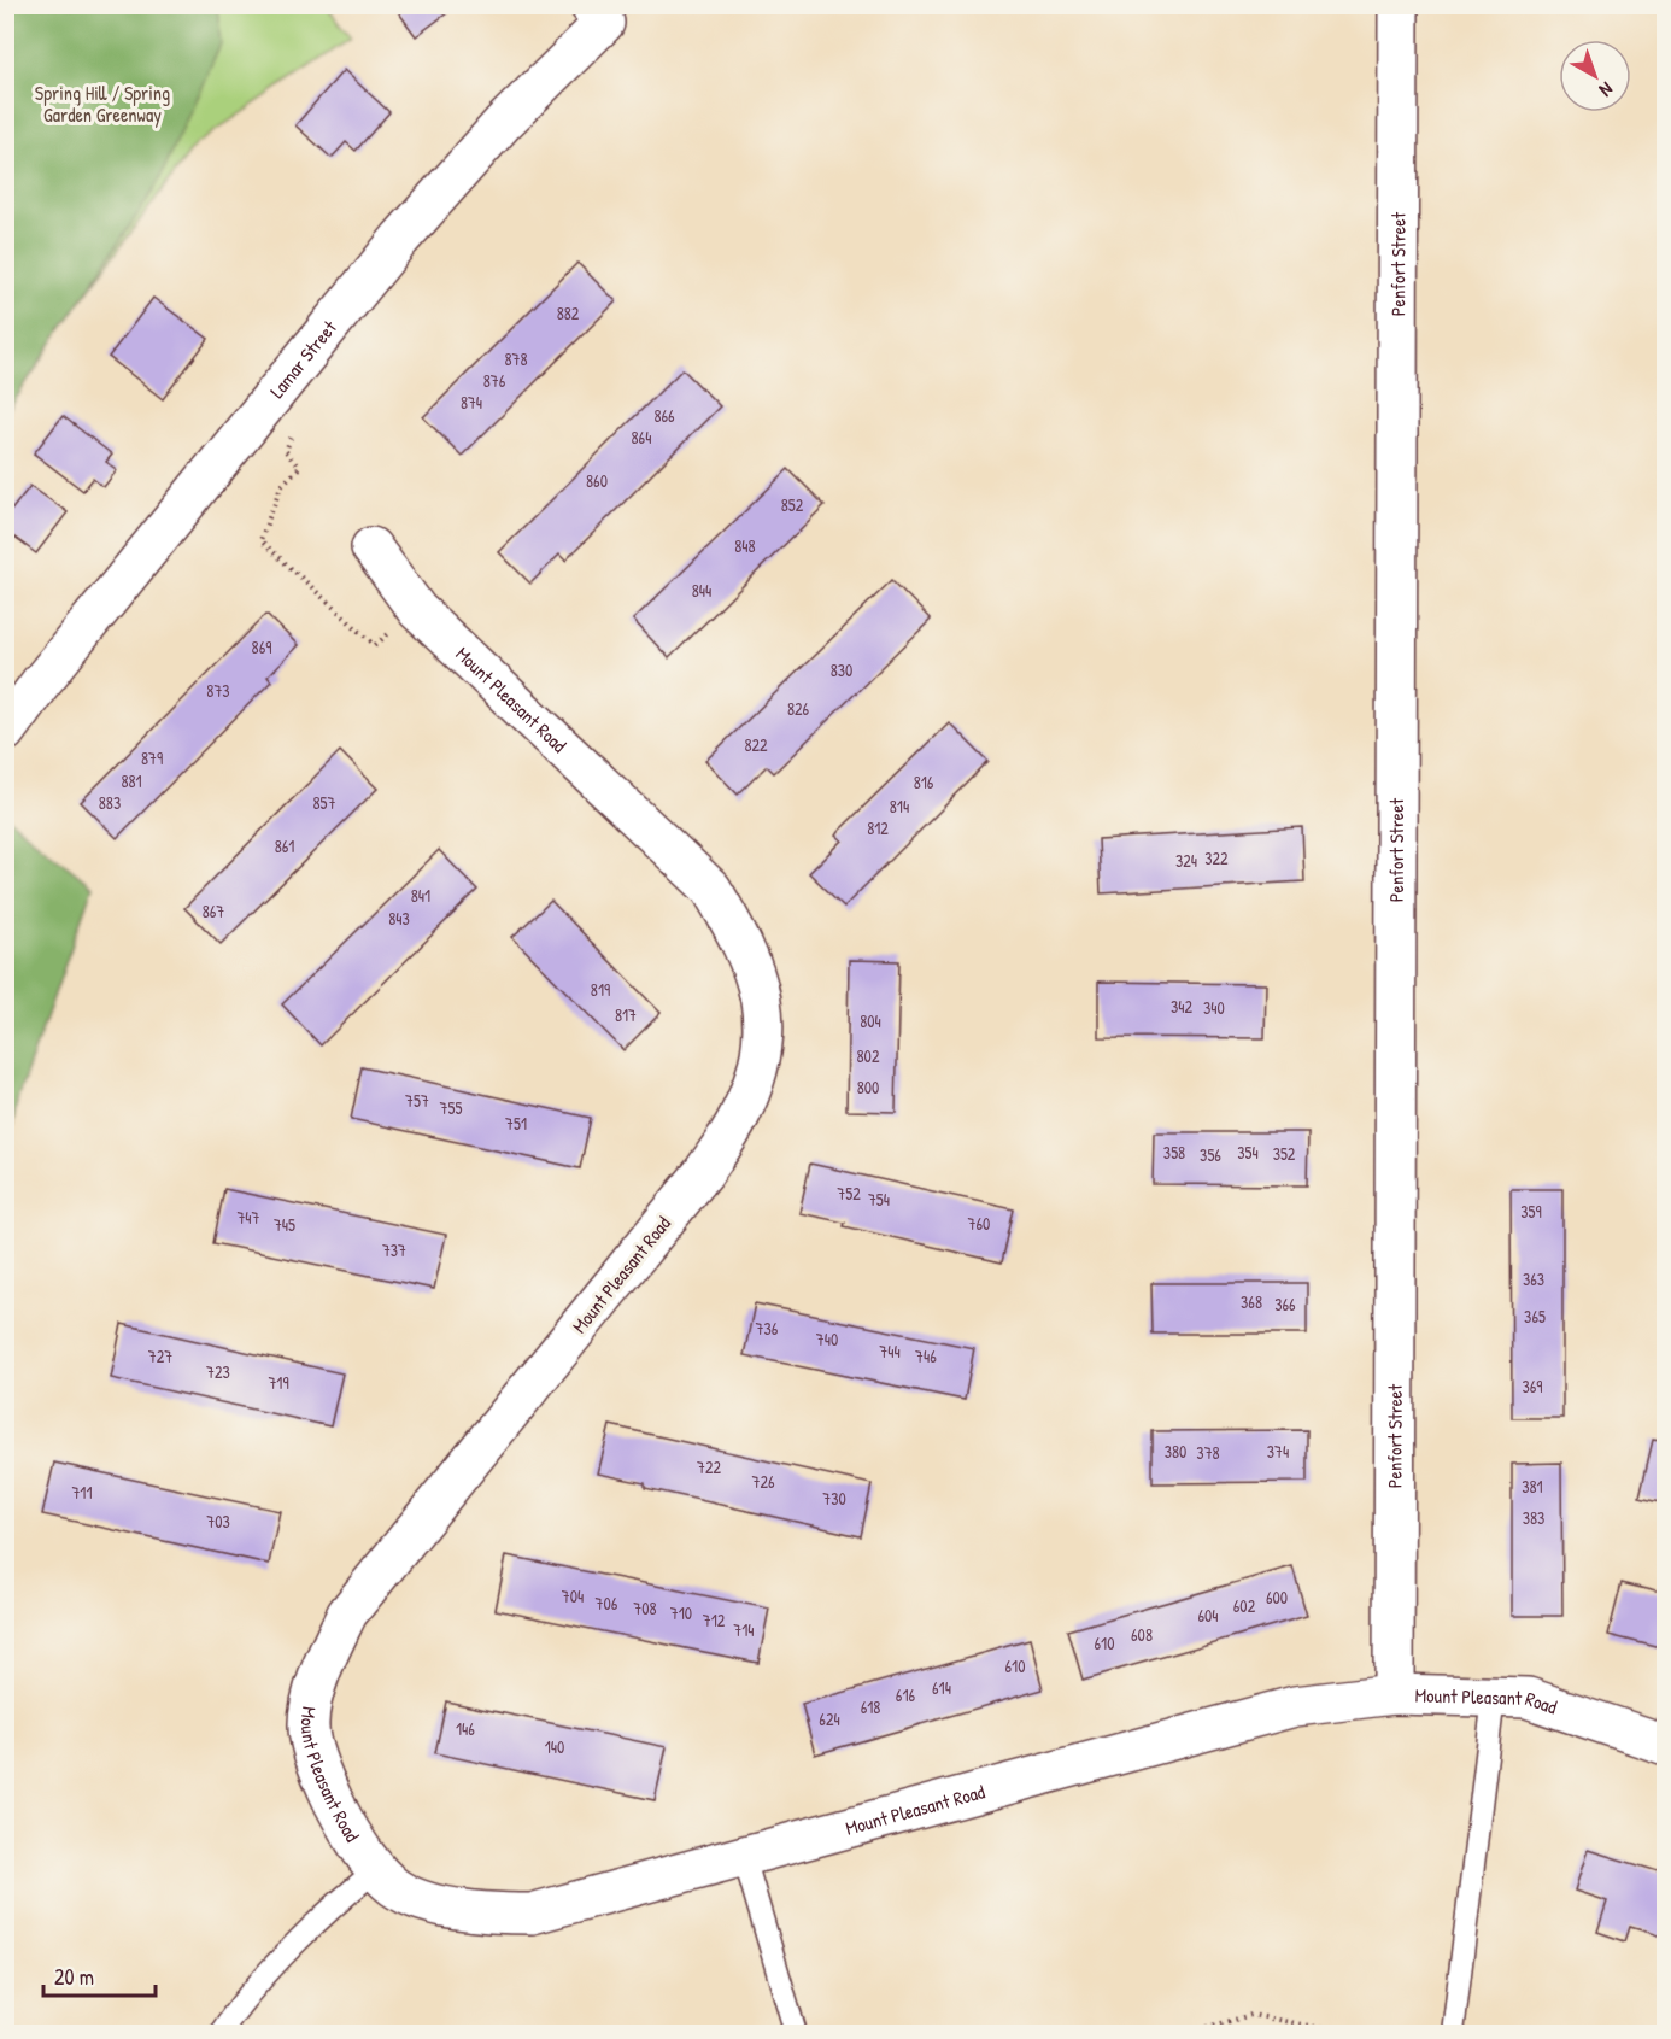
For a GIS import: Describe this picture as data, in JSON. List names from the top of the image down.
{
  "streets": {
    "street": ["Penfort Street", "Lamar Street", "Mount Pleasant Road"]
  },
  "crossings": [
    ["Penfort Street", "Mount Pleasant Road"]
  ],
  "parks": ["Spring Hill / Spring Garden Greenway"],
  "house_numbers": [
    "882",
    "878",
    "876",
    "874",
    "866",
    "864",
    "860",
    "852",
    "848",
    "844",
    "869",
    "830",
    "873",
    "826",
    "822",
    "879",
    "881",
    "816",
    "883",
    "857",
    "814",
    "812",
    "861",
    "322",
    "324",
    "841",
    "867",
    "843",
    "819",
    "342",
    "340",
    "817",
    "804",
    "802",
    "800",
    "757",
    "755",
    "751",
    "358",
    "354",
    "352",
    "356",
    "752",
    "754",
    "359",
    "747",
    "760",
    "745",
    "737",
    "363",
    "368",
    "366",
    "365",
    "736",
    "740",
    "744",
    "727",
    "746",
    "723",
    "719",
    "369",
    "380",
    "374",
    "378",
    "722",
    "726",
    "381",
    "711",
    "730",
    "383",
    "703",
    "704",
    "600",
    "706",
    "602",
    "708",
    "710",
    "604",
    "712",
    "714",
    "608",
    "610",
    "610",
    "614",
    "616",
    "618",
    "624",
    "146",
    "140"
  ],
  "scale_bar": "20 m",
  "north": "bottom right"
}
